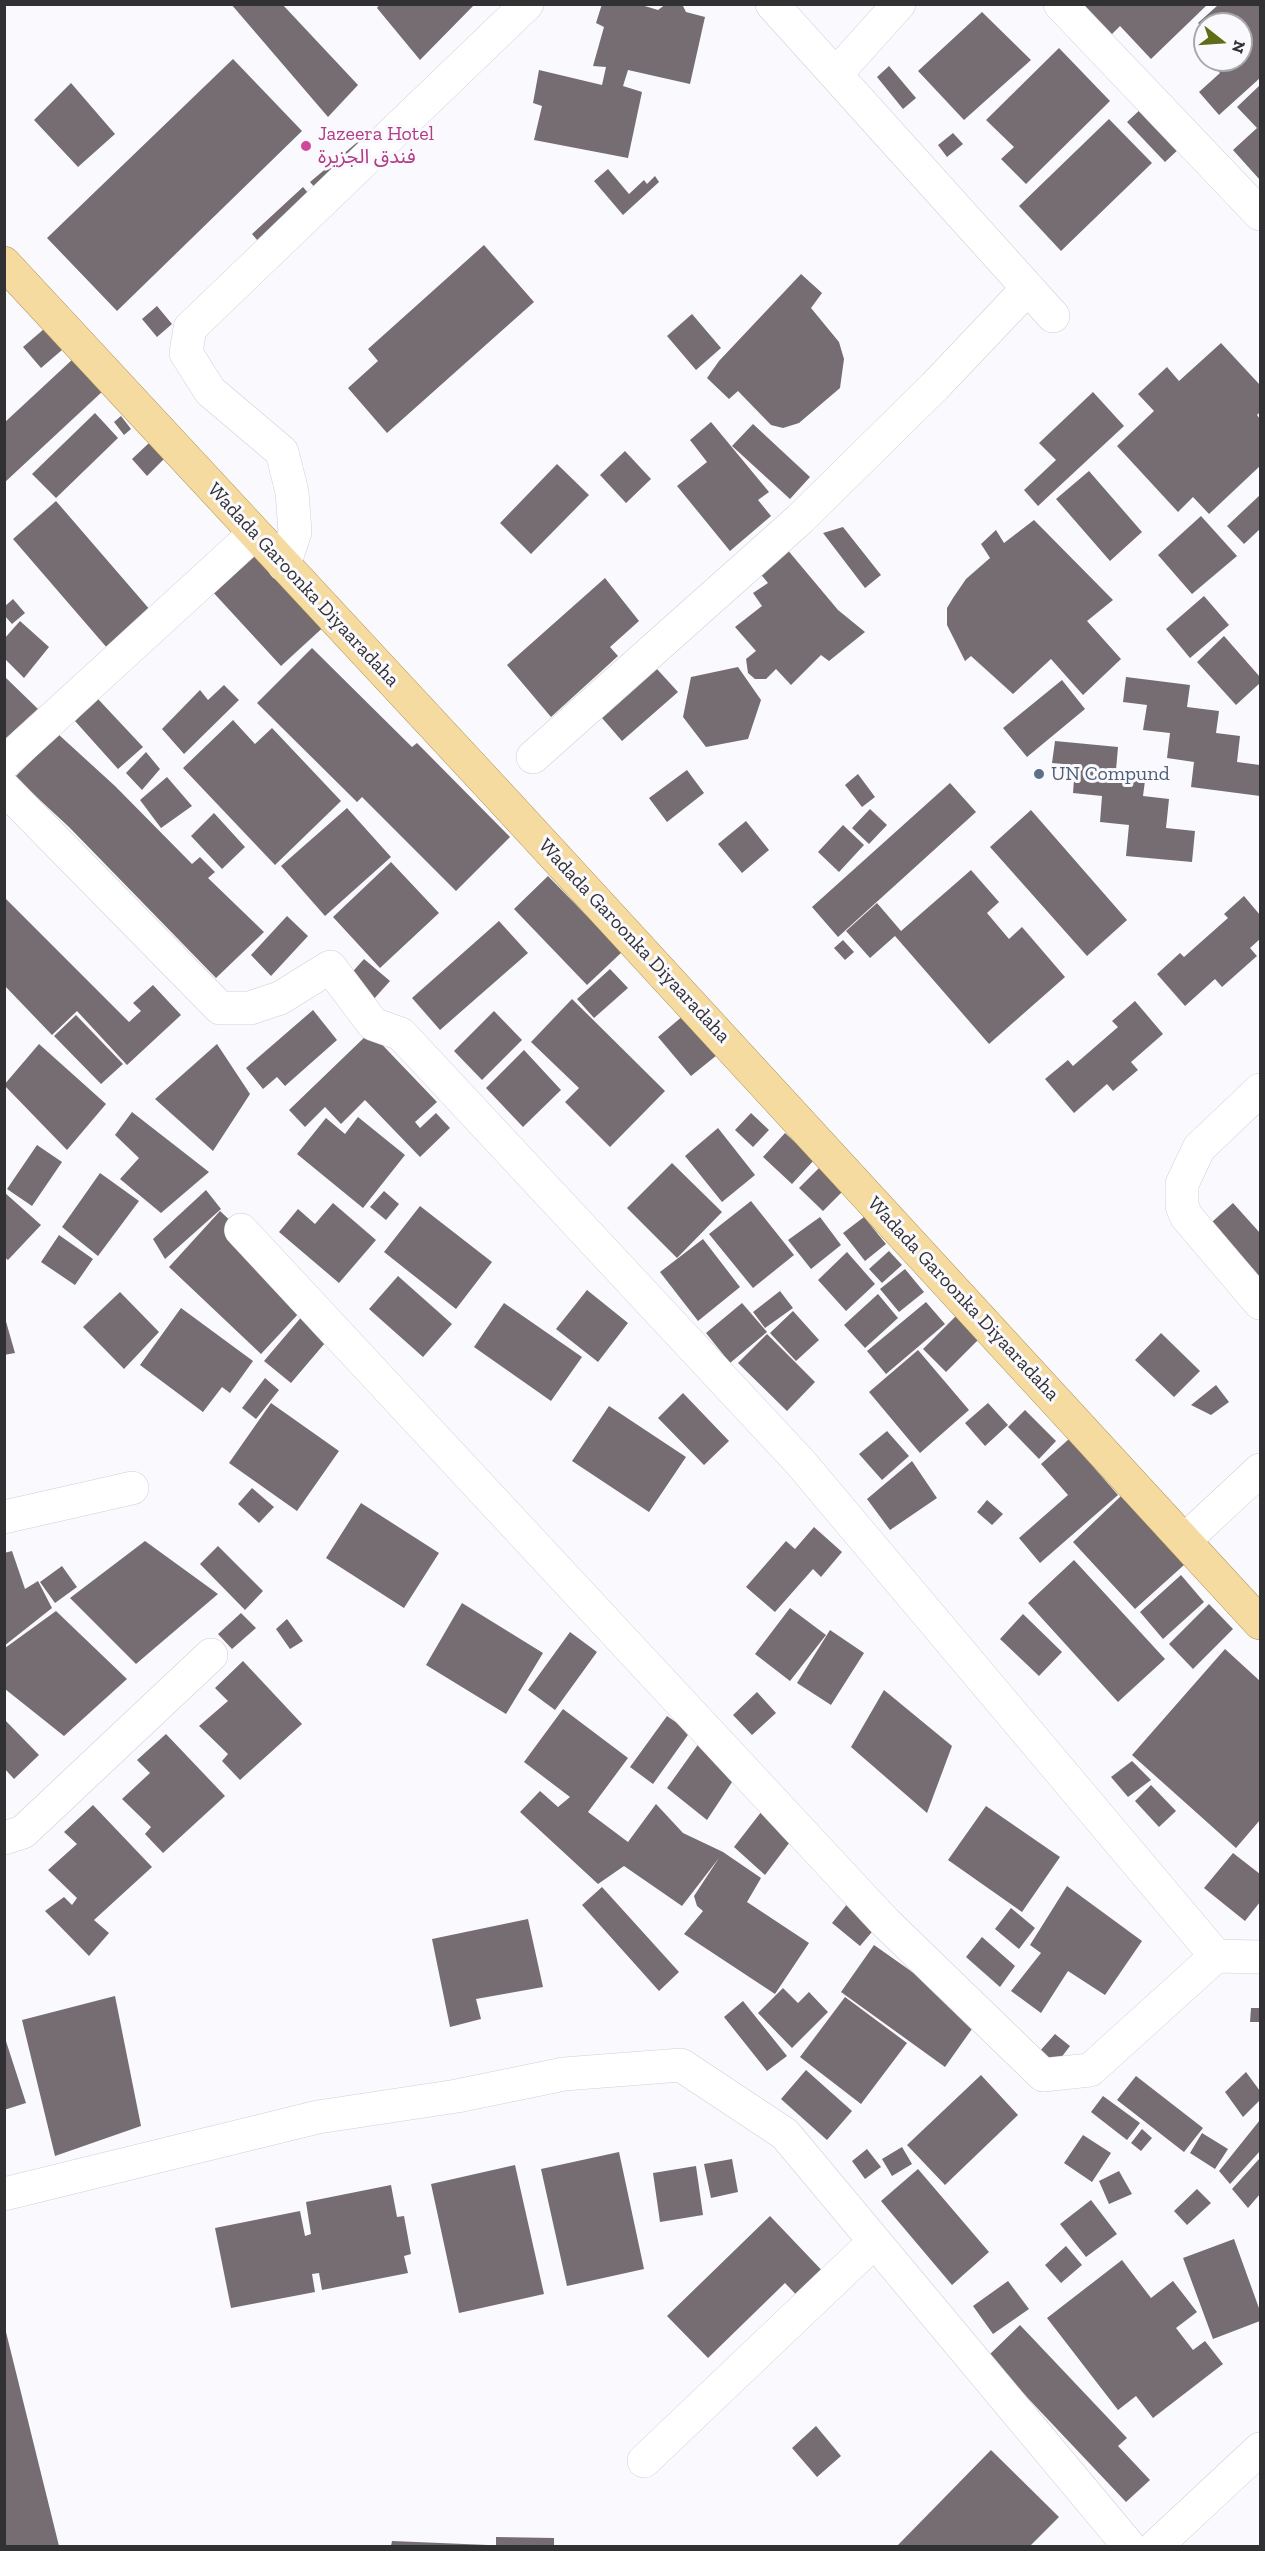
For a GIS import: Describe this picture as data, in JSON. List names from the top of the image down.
{
  "streets": {
    "main road": ["Wadada Garoonka Diyaaradaha"]
  },
  "places": ["Jazeera Hotel فندق الجزيرة", "UN Compund"],
  "north": "right"
}
